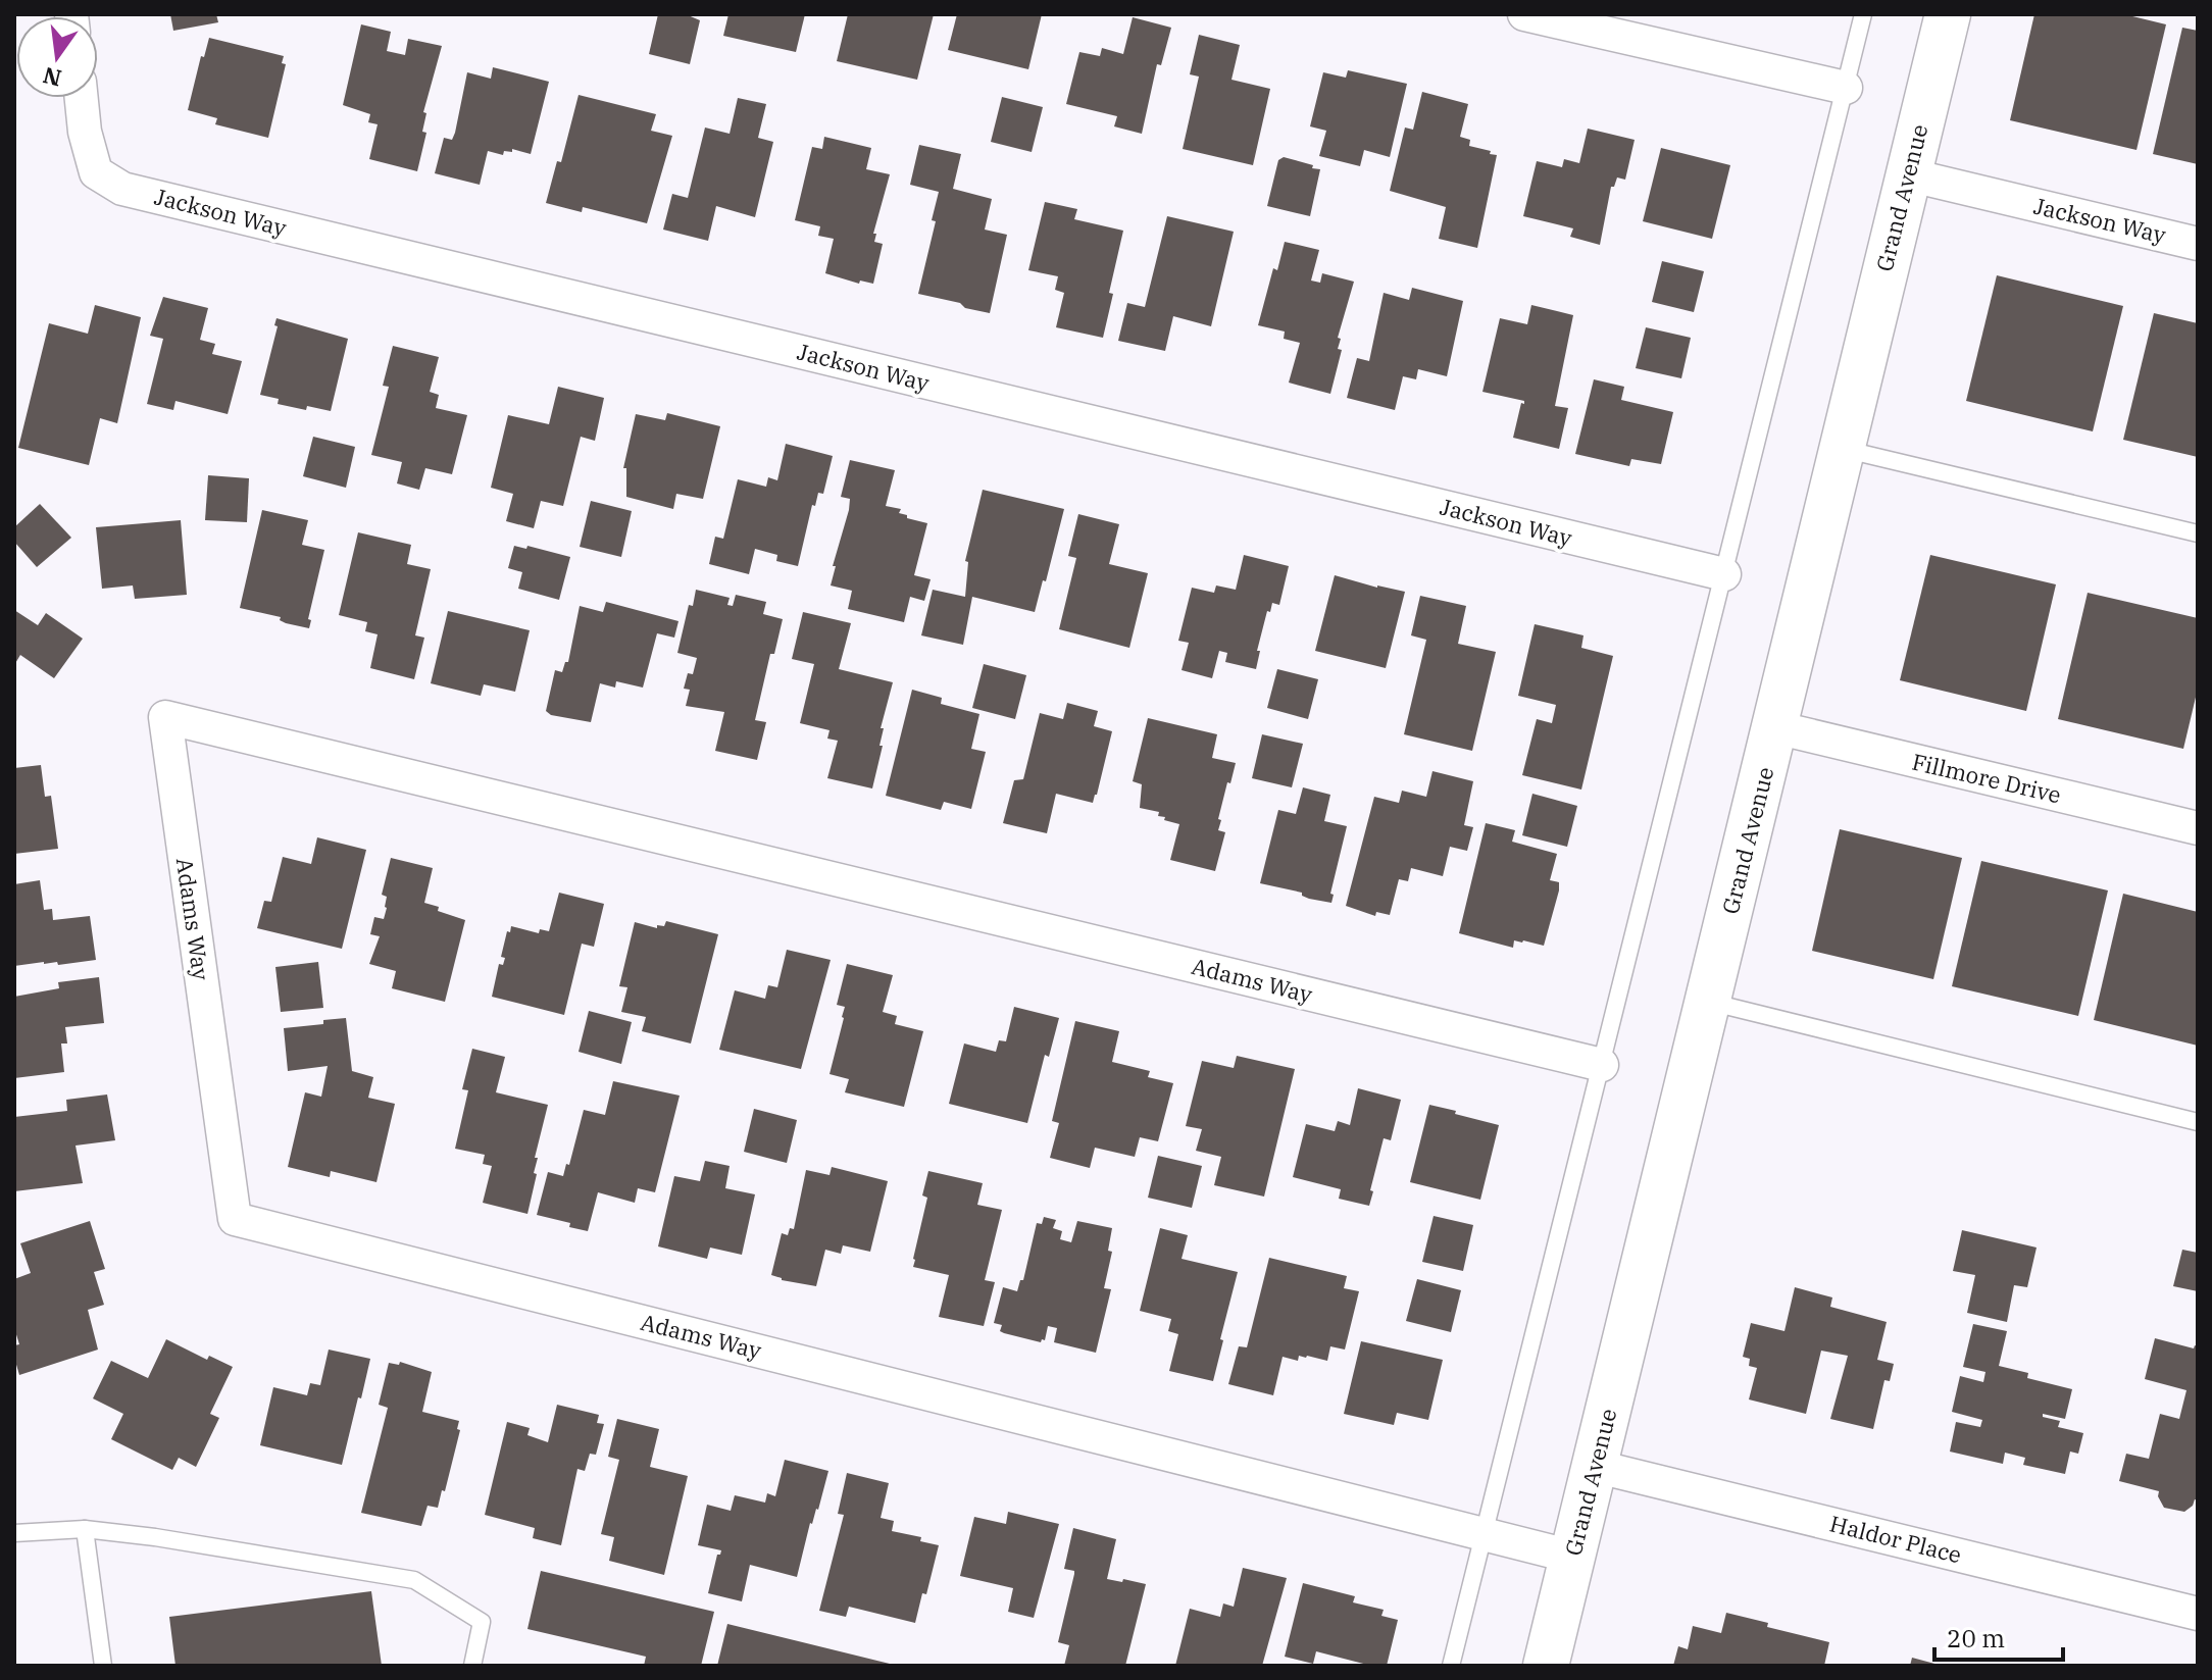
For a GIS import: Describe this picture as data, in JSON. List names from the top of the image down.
{
  "streets": {
    "street": [
      "Grand Avenue",
      "Jackson Way",
      "Fillmore Drive",
      "Adams Way",
      "Haldor Place"
    ]
  },
  "crossings": [
    ["Grand Avenue", "Jackson Way"],
    ["Grand Avenue", "Fillmore Drive"],
    ["Grand Avenue", "Adams Way"],
    ["Grand Avenue", "Haldor Place"]
  ],
  "scale_bar": "20 m",
  "north": "bottom"
}
